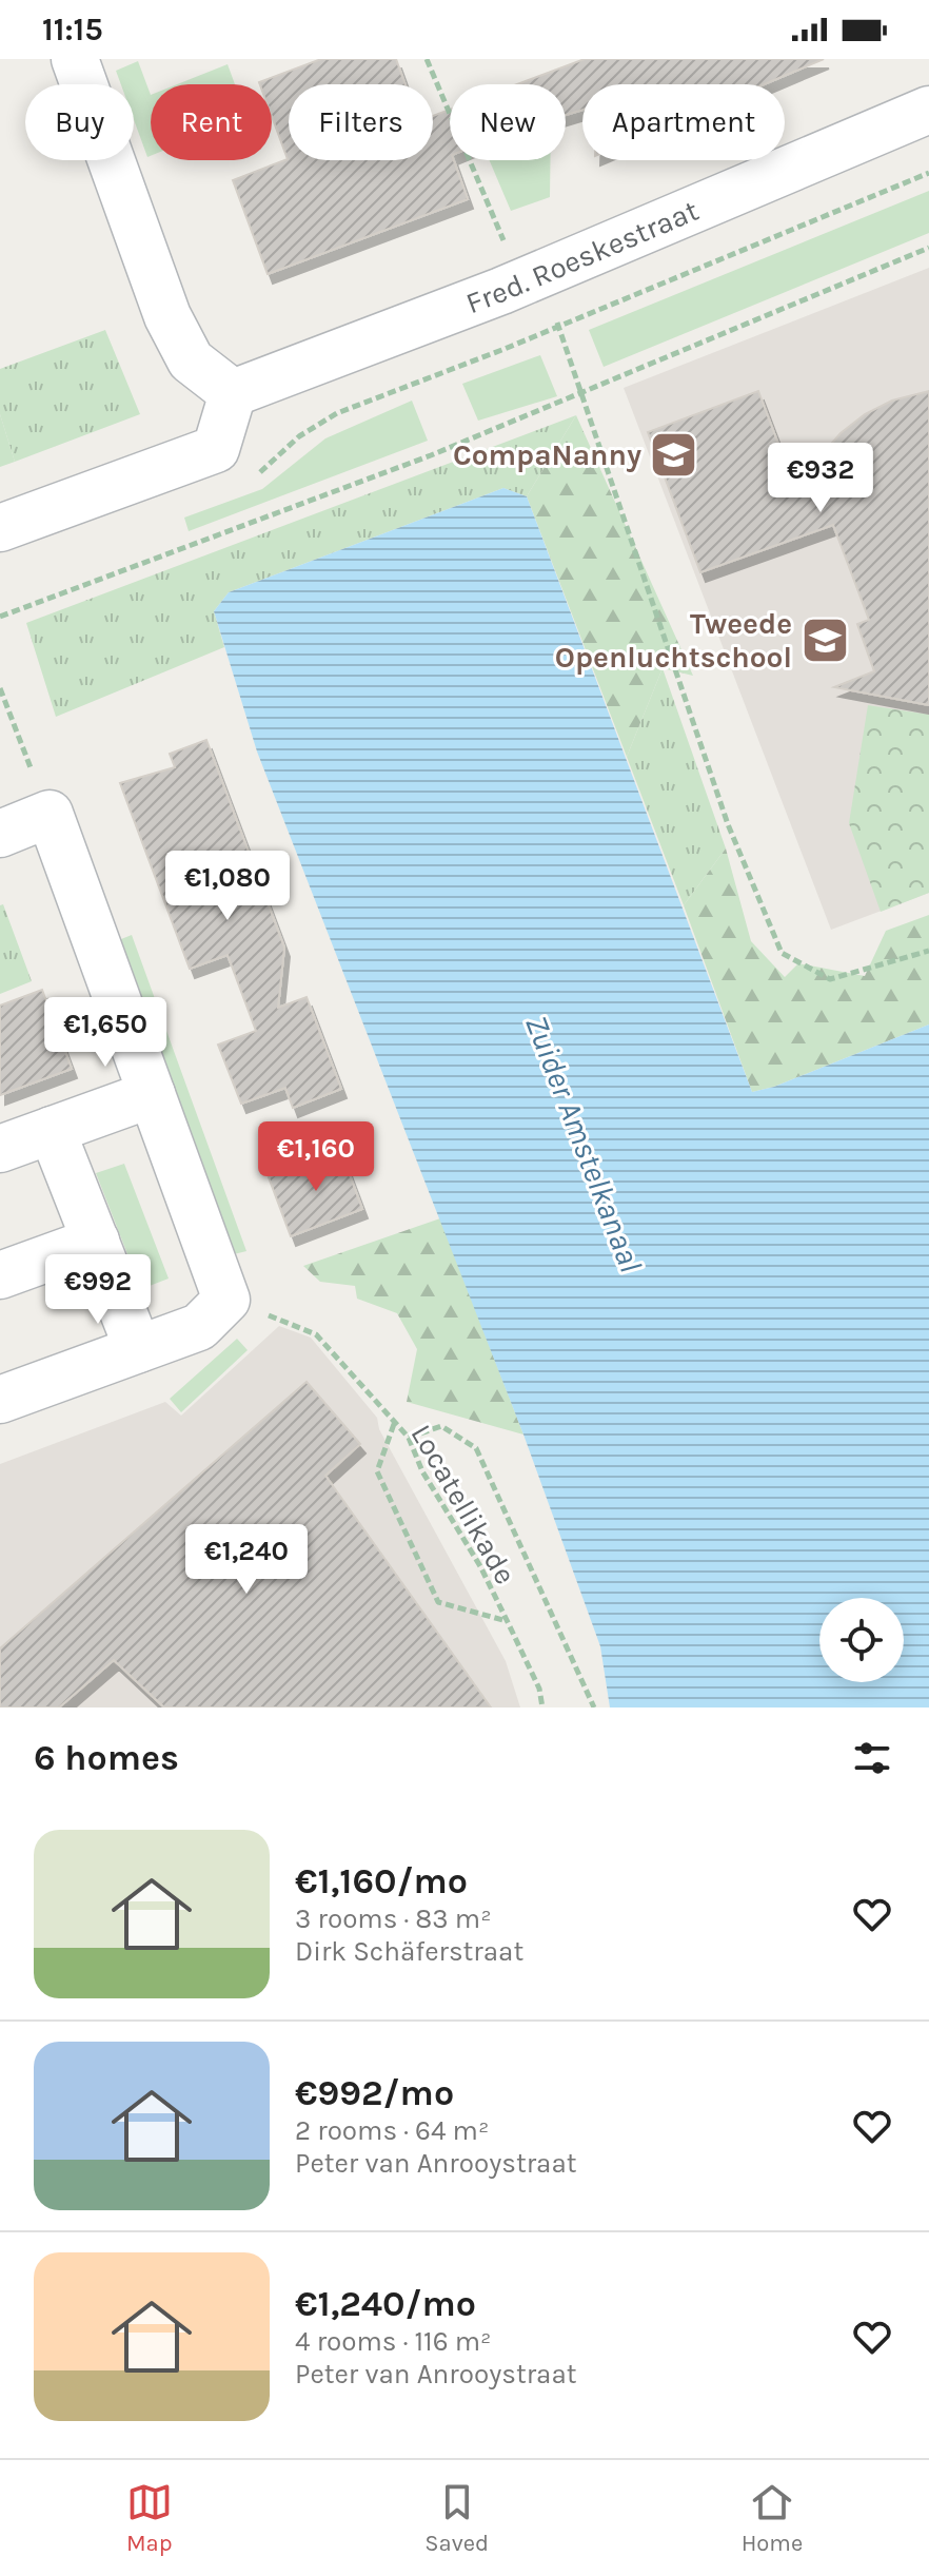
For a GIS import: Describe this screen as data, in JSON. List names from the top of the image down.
{
  "streets": {
    "street": ["Fred. Roeskestraat"],
    "path": ["Locatellikade"]
  },
  "water": ["Zuider Amstelkanaal"],
  "places": {
    "school or university": ["CompaNanny", "Tweede Openluchtschool"]
  },
  "page": {
    "status": "11:15",
    "chip": [
      "Buy",
      "Rent",
      "Filters",
      "New",
      "Apartment"
    ],
    "price": [
      "€932",
      "€1,080",
      "€1,650",
      "€1,160",
      "€992",
      "€1,240"
    ],
    "heading": "6 homes",
    "list": [
      {
        "name": "€1,160/mo",
        "note": "3 rooms · 83 m² · Dirk Schäferstraat"
      },
      {
        "name": "€992/mo",
        "note": "2 rooms · 64 m² · Peter van Anrooystraat"
      },
      {
        "name": "€1,240/mo",
        "note": "4 rooms · 116 m² · Peter van Anrooystraat"
      }
    ],
    "tabs": ["Map", "Saved", "Home"]
  }
}
